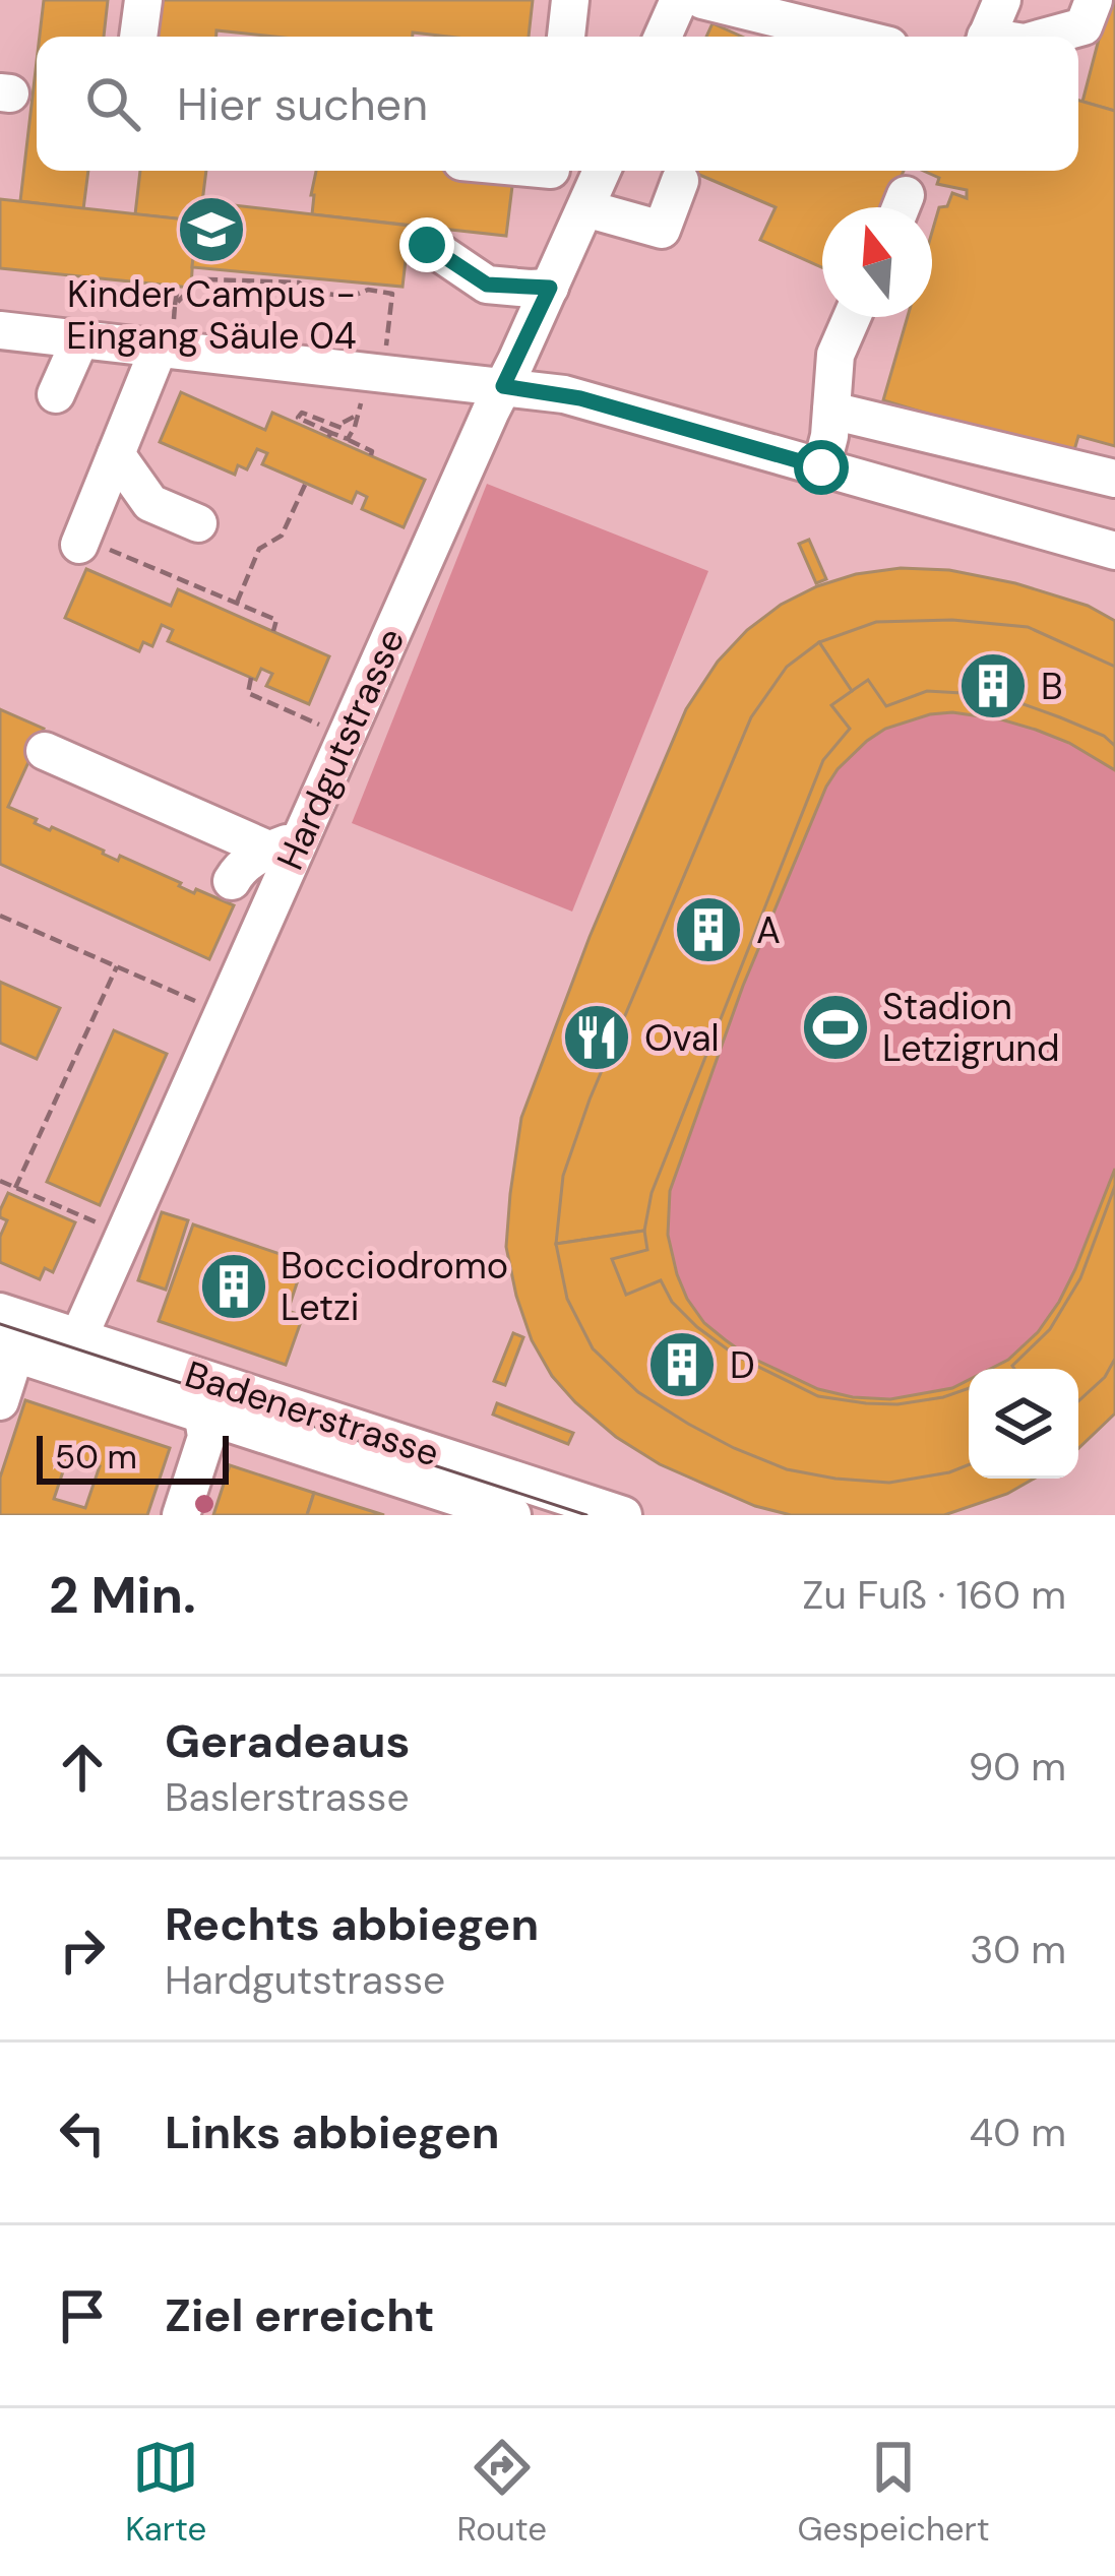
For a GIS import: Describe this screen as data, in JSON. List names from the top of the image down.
{
  "streets": {
    "street": ["Hardgutstrasse", "Badenerstrasse"]
  },
  "crossings": [
    ["Hardgutstrasse", "Badenerstrasse"]
  ],
  "places": {
    "school or university": ["Kinder Campus - Eingang Säule 04"],
    "building": [
      "B",
      "A",
      "Bocciodromo Letzi",
      "D"
    ],
    "sports": ["Stadion Letzigrund"],
    "restaurant": ["Oval"]
  },
  "scale_bar": "50 m",
  "north": "top",
  "page": {
    "search": "Hier suchen",
    "scale": "50 m",
    "heading": ["2 Min.", "Zu Fuß · 160 m"],
    "list": [
      ["Geradeaus", "Baslerstrasse", "90 m"],
      ["Rechts abbiegen", "Hardgutstrasse", "30 m"],
      ["Links abbiegen", "40 m"],
      "Ziel erreicht"
    ],
    "nav": ["Karte", "Route", "Gespeichert"]
  }
}
